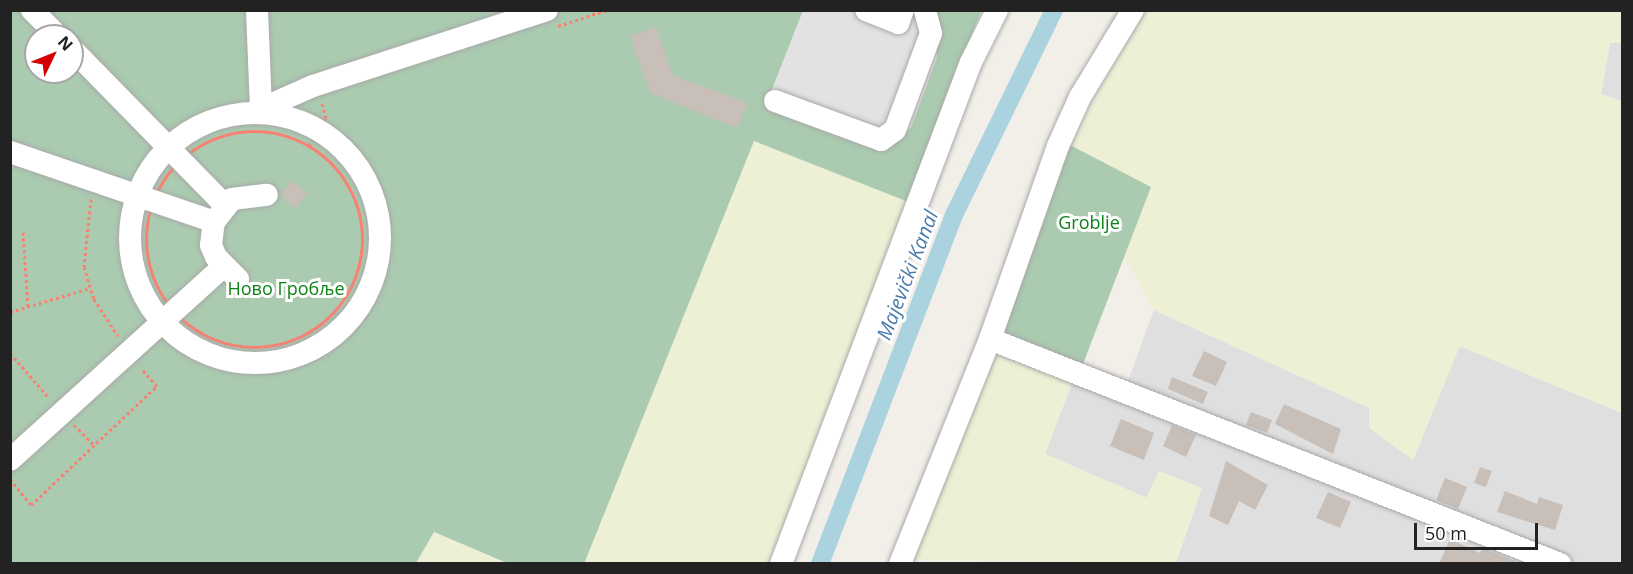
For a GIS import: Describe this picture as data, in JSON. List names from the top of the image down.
{
  "water": ["Majevički Kanal"],
  "parks": ["Groblje", "Ново Гробље"],
  "scale_bar": "50 m",
  "north": "top right"
}
